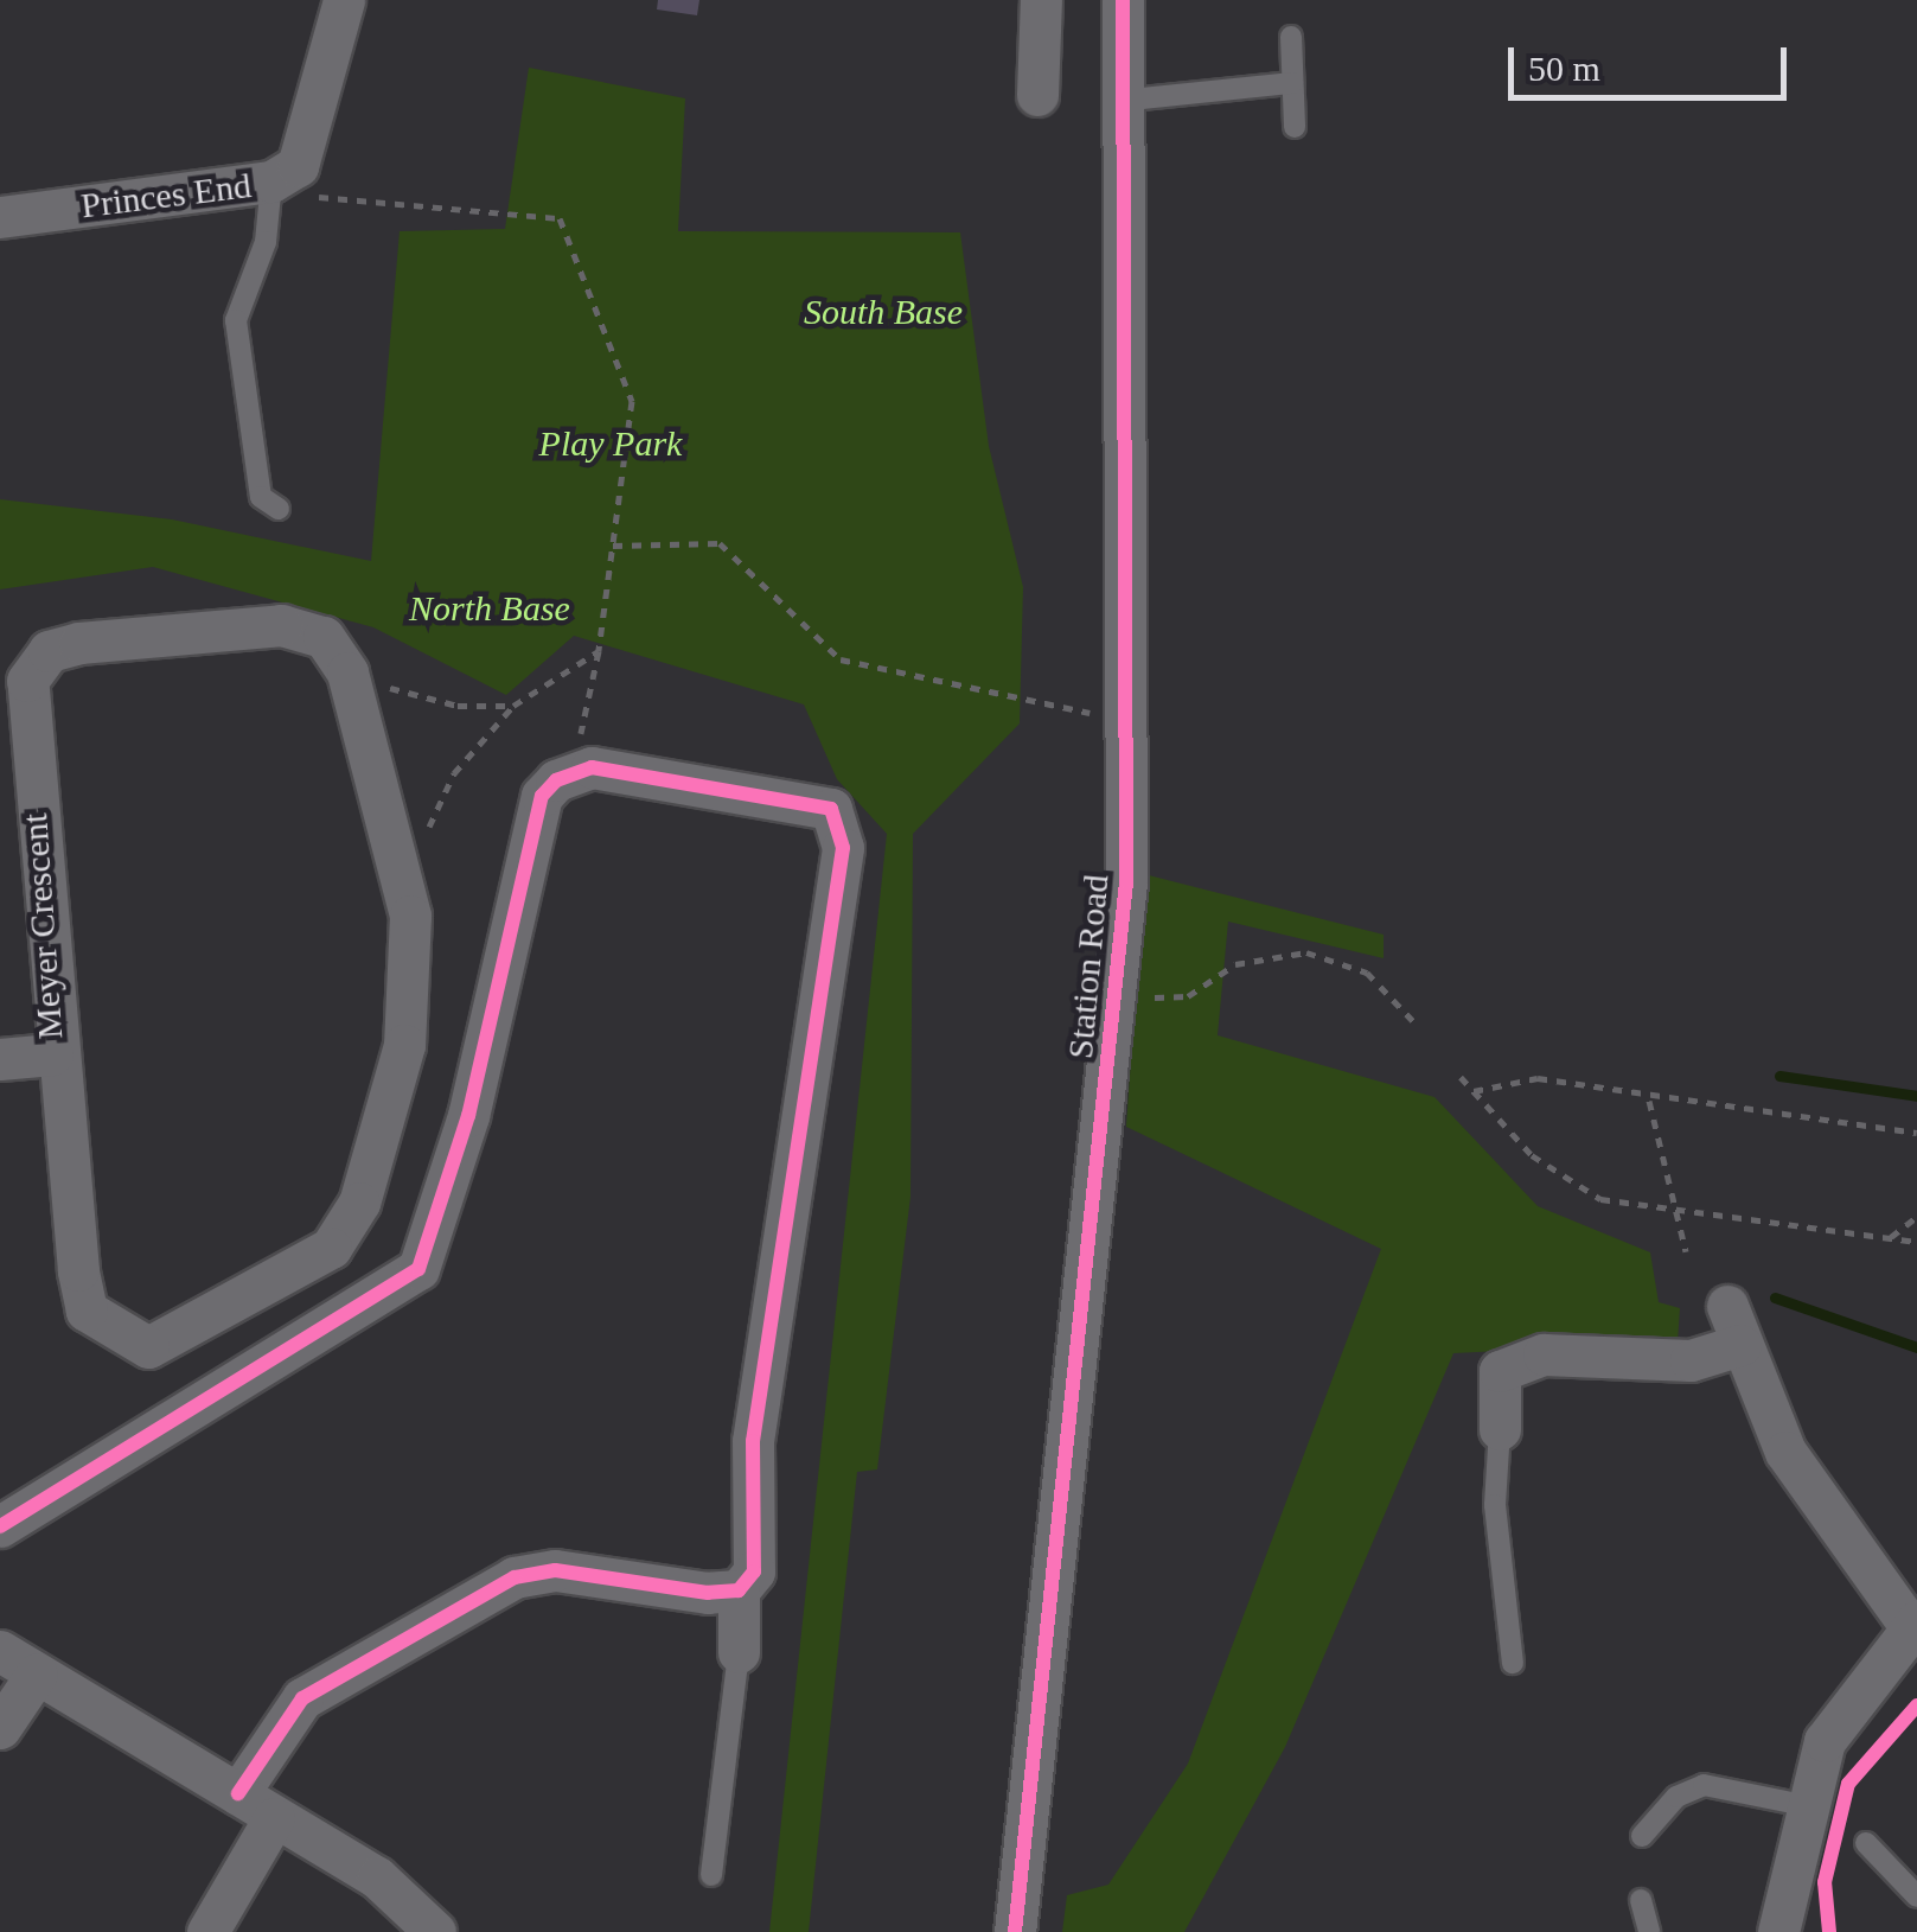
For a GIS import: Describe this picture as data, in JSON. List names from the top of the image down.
{
  "streets": {
    "street": ["Princes End", "Meyer Crescent", "Station Road"]
  },
  "parks": ["South Base", "Play Park", "North Base"],
  "scale_bar": "50 m"
}
